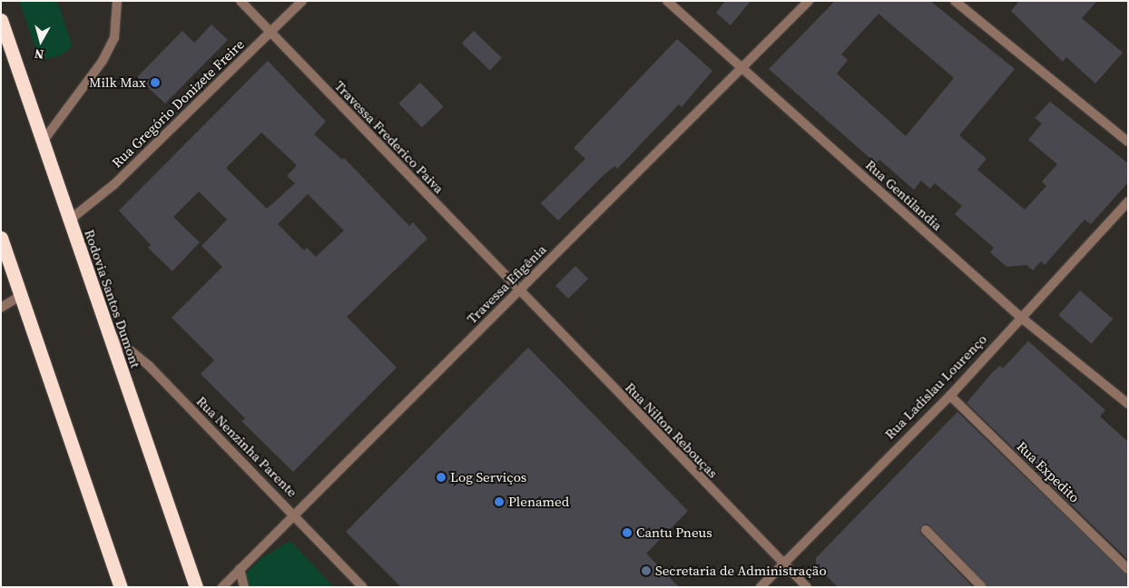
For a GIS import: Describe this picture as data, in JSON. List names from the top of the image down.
{
  "streets": {
    "highway": ["Rodovia Santos Dumont"],
    "street": [
      "Rua Gregório Donizete Freire",
      "Travessa Frederico Paiva",
      "Rua Gentilandia",
      "Travessa Efigênia",
      "Rua Ladislau Lourenço",
      "Rua Nilton Rebouças",
      "Rua Nenzinha Parente",
      "Rua Expedito"
    ]
  },
  "crossings": [
    ["Rua Gregório Donizete Freire", "Travessa Frederico Paiva"],
    ["Rua Gregório Donizete Freire", "Rodovia Santos Dumont"],
    ["Travessa Frederico Paiva", "Travessa Efigênia"],
    ["Travessa Frederico Paiva", "Rua Nilton Rebouças"],
    ["Rua Gentilandia", "Travessa Efigênia"],
    ["Rua Gentilandia", "Rua Ladislau Lourenço"],
    ["Travessa Efigênia", "Rua Nilton Rebouças"],
    ["Travessa Efigênia", "Rua Nenzinha Parente"],
    ["Rodovia Santos Dumont", "Rua Nenzinha Parente"],
    ["Rua Ladislau Lourenço", "Rua Nilton Rebouças"],
    ["Rua Ladislau Lourenço", "Rua Expedito"]
  ],
  "places": [
    "Milk Max",
    "Log Serviços",
    "Plenamed",
    "Cantu Pneus",
    "Secretaria de Administração"
  ],
  "north": "bottom"
}
